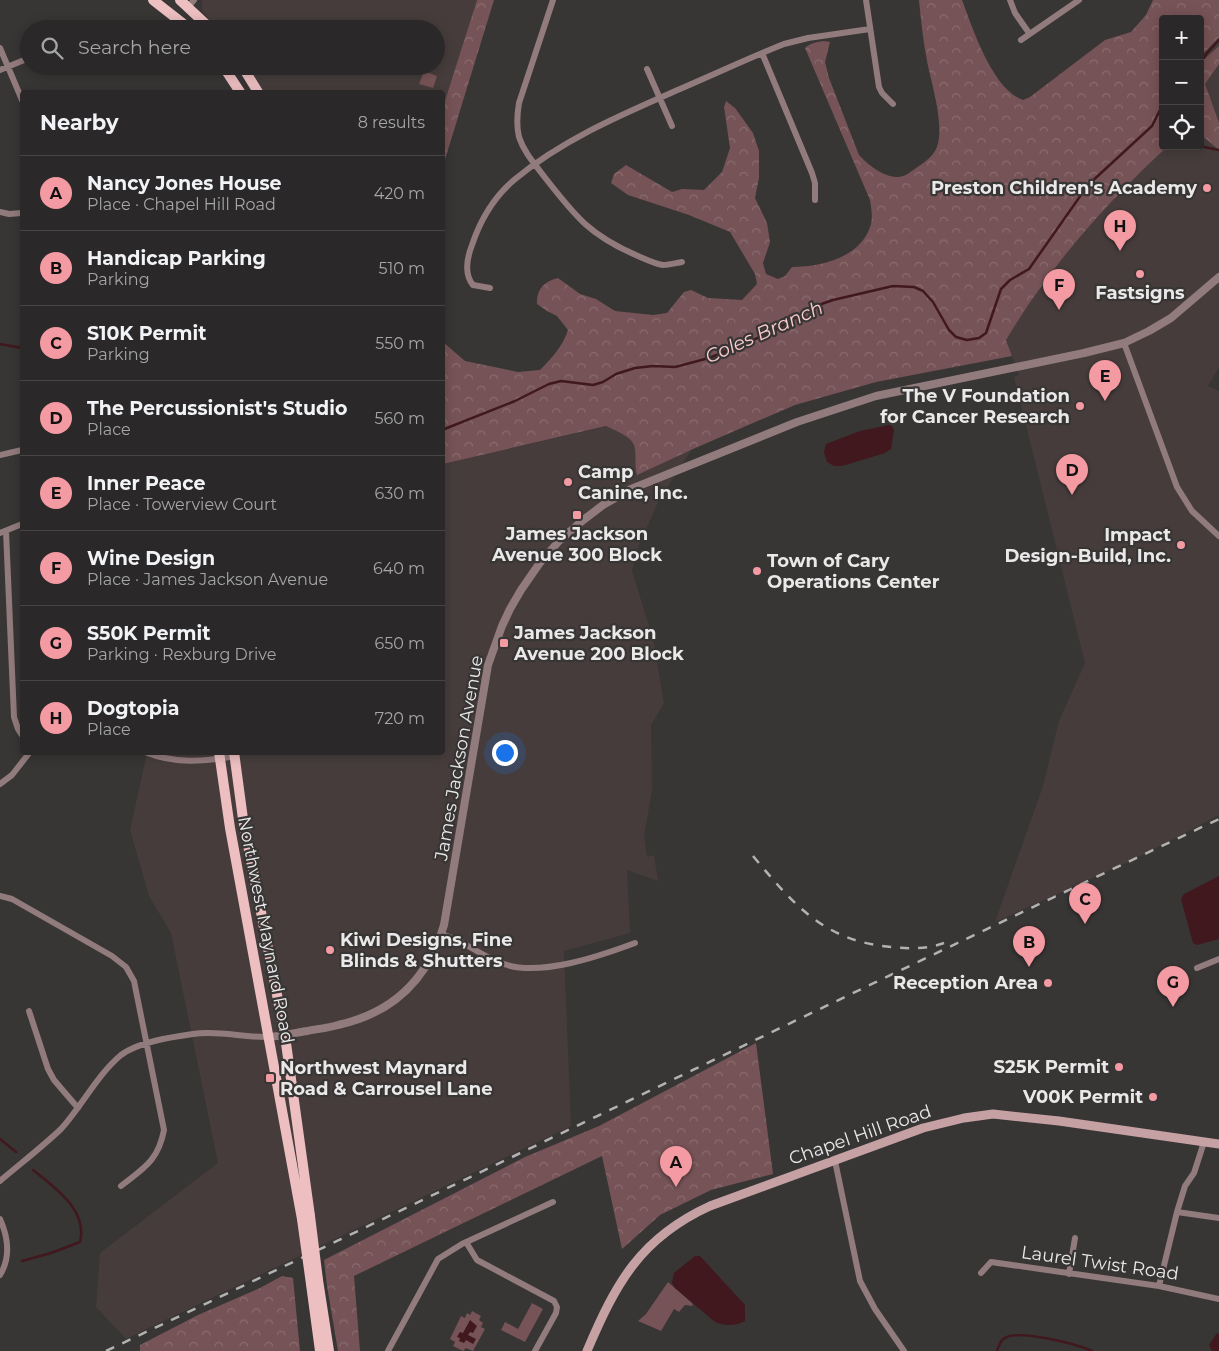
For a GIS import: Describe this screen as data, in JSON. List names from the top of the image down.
{
  "streets": {
    "main road": ["Northwest Maynard Road", "Chapel Hill Road"],
    "street": ["James Jackson Avenue", "Laurel Twist Road"]
  },
  "crossings": [
    ["James Jackson Avenue", "Northwest Maynard Road"]
  ],
  "water": ["Coles Branch"],
  "places": {
    "other": [
      "Preston Children's Academy",
      "Fastsigns",
      "The V Foundation for Cancer Research",
      "Camp Canine, Inc.",
      "Impact Design-Build, Inc.",
      "Town of Cary Operations Center",
      "Kiwi Designs, Fine Blinds & Shutters",
      "Reception Area",
      "S25K Permit",
      "V00K Permit"
    ],
    "transit": ["James Jackson Avenue 300 Block", "James Jackson Avenue 200 Block", "Northwest Maynard Road & Carrousel Lane"]
  },
  "page": {
    "map_buttons": ["+", "−"],
    "search": "Search here",
    "heading": ["Nearby", "8 results"],
    "list": [
      {
        "mark": "A",
        "name": "Nancy Jones House",
        "note": "Place · Chapel Hill Road",
        "value": "420 m"
      },
      {
        "mark": "B",
        "name": "Handicap Parking",
        "note": "Parking",
        "value": "510 m"
      },
      {
        "mark": "C",
        "name": "S10K Permit",
        "note": "Parking",
        "value": "550 m"
      },
      {
        "mark": "D",
        "name": "The Percussionist's Studio",
        "note": "Place",
        "value": "560 m"
      },
      {
        "mark": "E",
        "name": "Inner Peace",
        "note": "Place · Towerview Court",
        "value": "630 m"
      },
      {
        "mark": "F",
        "name": "Wine Design",
        "note": "Place · James Jackson Avenue",
        "value": "640 m"
      },
      {
        "mark": "G",
        "name": "S50K Permit",
        "note": "Parking · Rexburg Drive",
        "value": "650 m"
      },
      {
        "mark": "H",
        "name": "Dogtopia",
        "note": "Place",
        "value": "720 m"
      }
    ],
    "pins": [
      "H",
      "F",
      "E",
      "D",
      "C",
      "B",
      "G",
      "A"
    ]
  }
}
